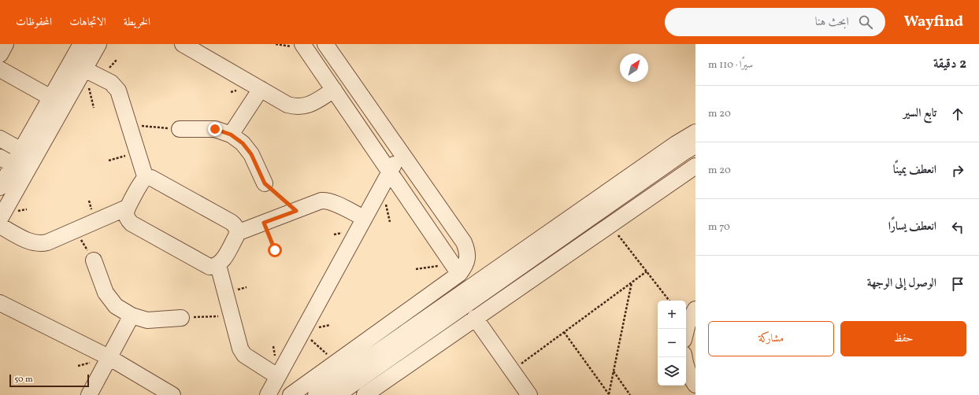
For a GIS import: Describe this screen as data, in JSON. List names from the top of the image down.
{
  "scale_bar": "50 m",
  "north": "top right",
  "page": {
    "header": "Wayfind",
    "search": "ابحث هنا",
    "nav": ["الخريطة", "الاتجاهات", "المحفوظات"],
    "heading": ["2 دقيقة", "سيرًا · 110 m"],
    "list": [
      ["تابع السير", "20 m"],
      ["انعطف يمينًا", "20 m"],
      ["انعطف يسارًا", "70 m"],
      "الوصول إلى الوجهة"
    ],
    "map_buttons": ["+", "−"],
    "buttons": ["حفظ", "مشاركة"],
    "scale": "50 m"
  }
}
